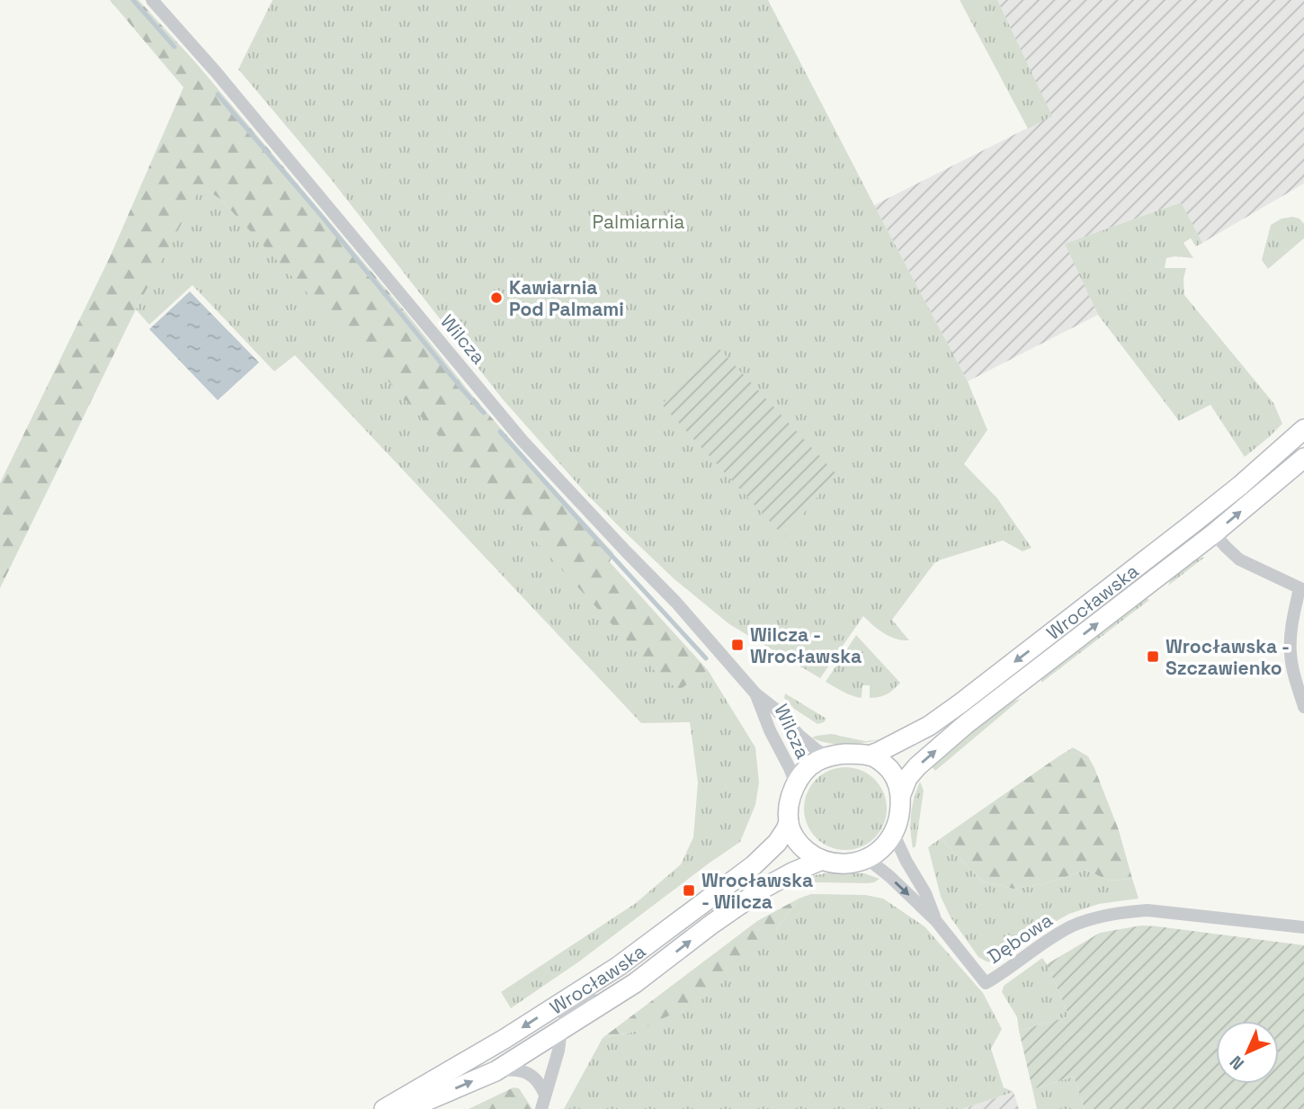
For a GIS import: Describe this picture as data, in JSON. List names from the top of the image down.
{
  "streets": {
    "main road": ["Wrocławska"],
    "street": ["Wilcza", "Dębowa"]
  },
  "crossings": [
    ["Wilcza", "Wrocławska"],
    ["Wilcza", "Dębowa"],
    ["Wrocławska", "Dębowa"]
  ],
  "parks": ["Palmiarnia"],
  "places": {
    "other": ["Kawiarnia Pod Palmami"],
    "transit": ["Wilcza - Wrocławska", "Wrocławska - Szczawienko", "Wrocławska - Wilcza"]
  },
  "north": "bottom left"
}
